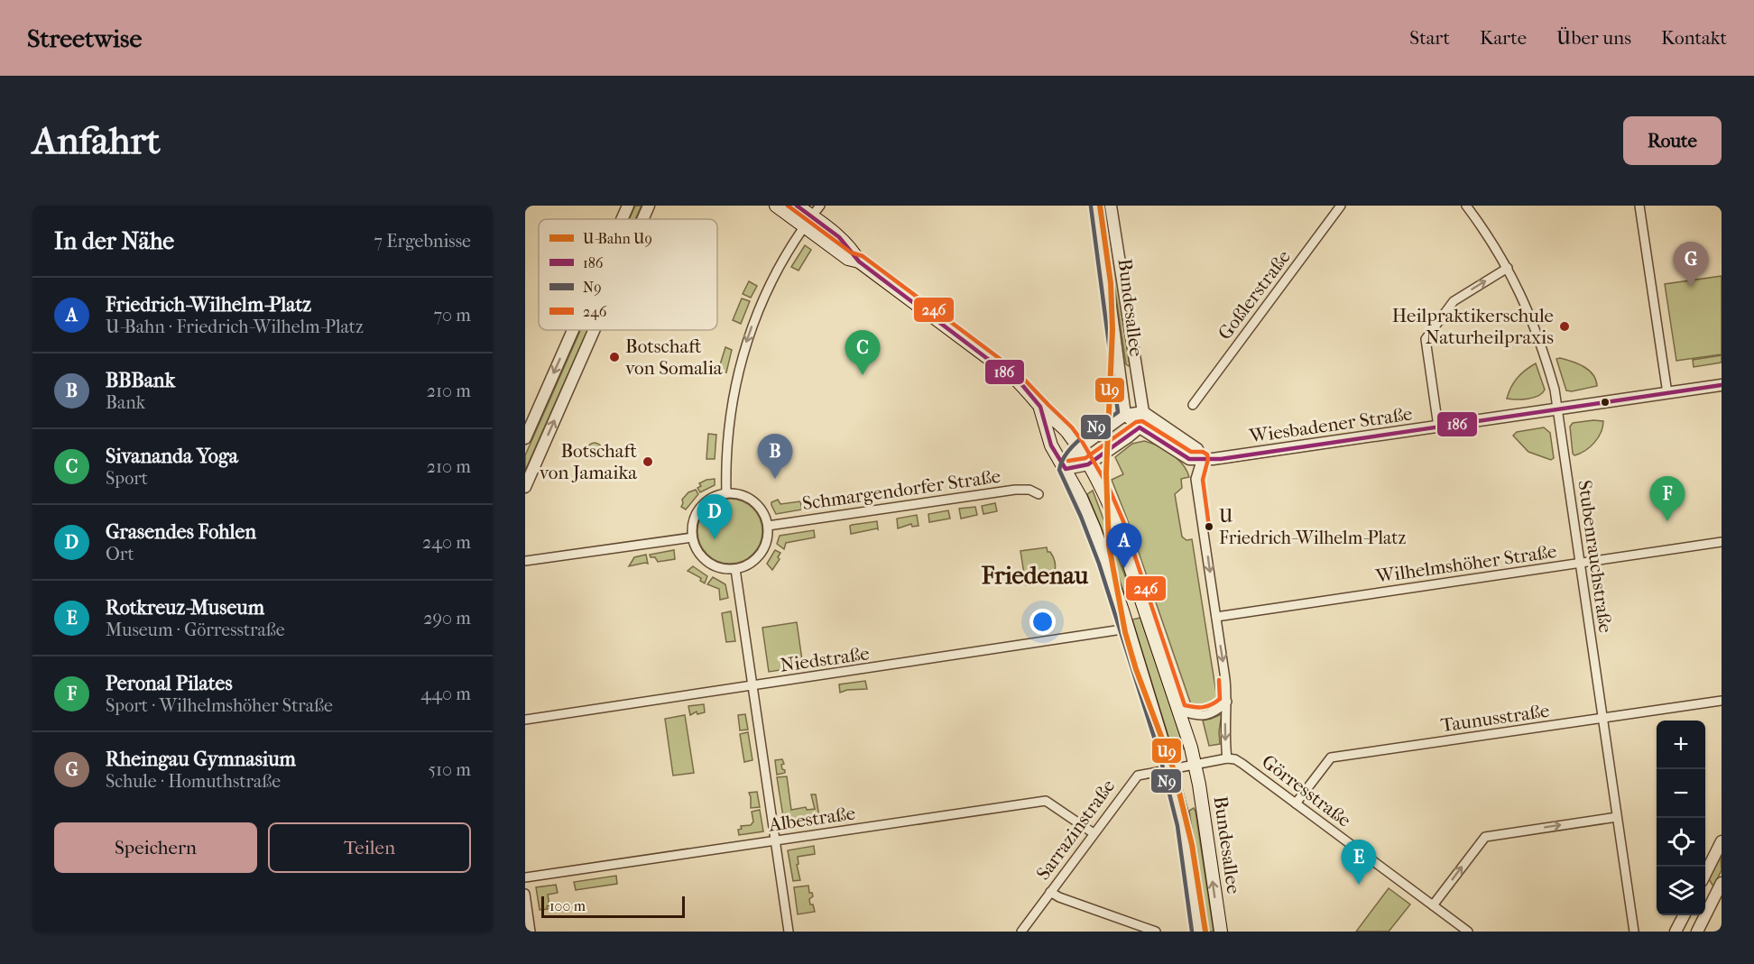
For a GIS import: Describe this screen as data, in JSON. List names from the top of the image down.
{
  "streets": {
    "main road": ["Bundesallee"],
    "street": [
      "Goßlerstraße",
      "Wiesbadener Straße",
      "Schmargendorfer Straße",
      "Stubenrauchstraße",
      "Wilhelmshöher Straße",
      "Niedstraße",
      "Taunusstraße",
      "Görresstraße",
      "Albestraße",
      "Sarrazinstraße"
    ]
  },
  "crossings": [
    ["Bundesallee", "Wiesbadener Straße"],
    ["Bundesallee", "Niedstraße"],
    ["Bundesallee", "Sarrazinstraße"],
    ["Wiesbadener Straße", "Stubenrauchstraße"],
    ["Stubenrauchstraße", "Wilhelmshöher Straße"],
    ["Stubenrauchstraße", "Taunusstraße"],
    ["Taunusstraße", "Görresstraße"],
    ["Görresstraße", "Sarrazinstraße"],
    ["Albestraße", "Sarrazinstraße"]
  ],
  "districts": ["Friedenau"],
  "places": [
    "Heilpraktikerschule Naturheilpraxis",
    "Botschaft von Somalia",
    "Botschaft von Jamaika",
    "U Friedrich-Wilhelm-Platz"
  ],
  "lines": [
    "metro line U9",
    "transit line 186",
    "transit line 246",
    "transit line N9"
  ],
  "legend": [
    "U-Bahn U9",
    "186",
    "N9",
    "246"
  ],
  "scale_bar": "100 m",
  "page": {
    "header": "Streetwise",
    "nav": [
      "Start",
      "Karte",
      "Über uns",
      "Kontakt"
    ],
    "buttons": [
      "Route",
      ["Speichern", "Teilen"]
    ],
    "title": "Anfahrt",
    "heading": ["In der Nähe", "7 Ergebnisse"],
    "pins": [
      "G",
      "C",
      "B",
      "F",
      "D",
      "A",
      "E"
    ],
    "list": [
      {
        "mark": "A",
        "name": "Friedrich-Wilhelm-Platz",
        "note": "U-Bahn · Friedrich-Wilhelm-Platz",
        "value": "70 m"
      },
      {
        "mark": "B",
        "name": "BBBank",
        "note": "Bank",
        "value": "210 m"
      },
      {
        "mark": "C",
        "name": "Sivananda Yoga",
        "note": "Sport",
        "value": "210 m"
      },
      {
        "mark": "D",
        "name": "Grasendes Fohlen",
        "note": "Ort",
        "value": "240 m"
      },
      {
        "mark": "E",
        "name": "Rotkreuz-Museum",
        "note": "Museum · Görresstraße",
        "value": "290 m"
      },
      {
        "mark": "F",
        "name": "Peronal Pilates",
        "note": "Sport · Wilhelmshöher Straße",
        "value": "440 m"
      },
      {
        "mark": "G",
        "name": "Rheingau Gymnasium",
        "note": "Schule · Homuthstraße",
        "value": "510 m"
      }
    ],
    "map_buttons": ["+", "−"],
    "scale": "100 m"
  }
}
